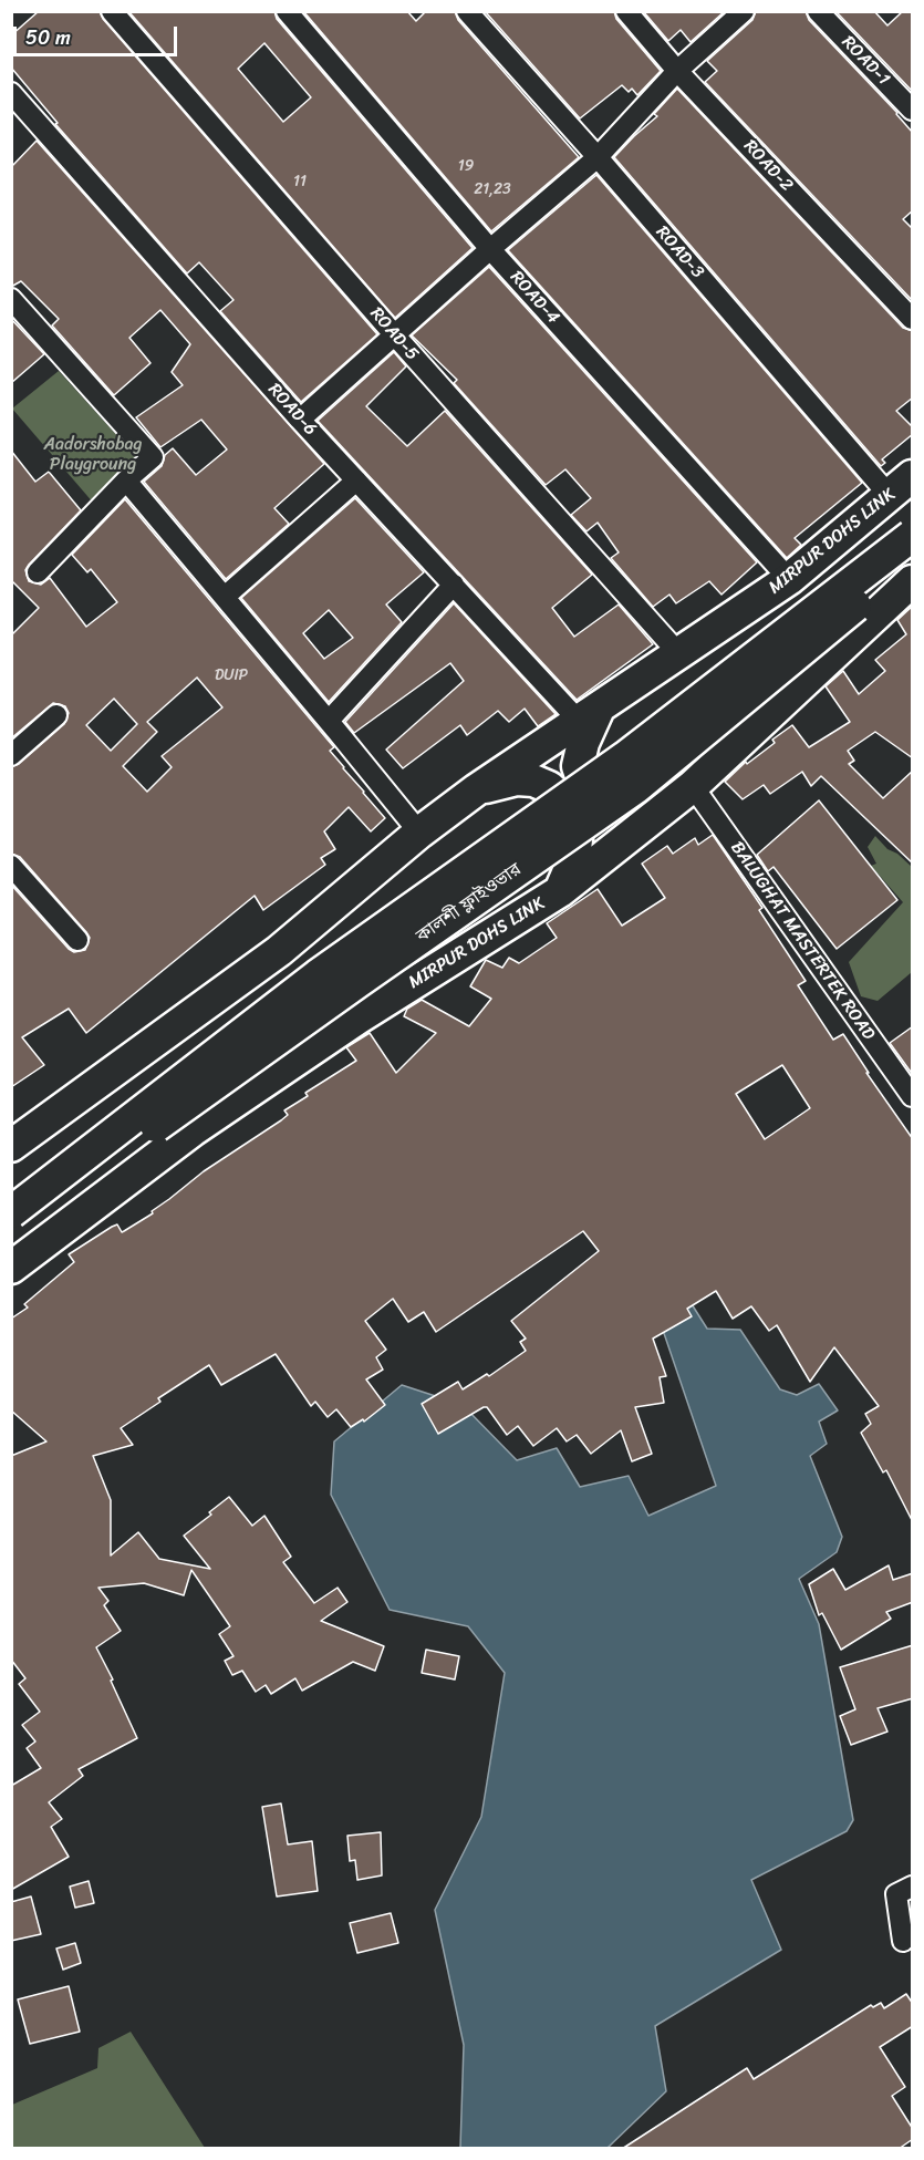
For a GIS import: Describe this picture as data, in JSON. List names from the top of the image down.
{
  "streets": {
    "main road": ["MIRPUR DOHS LINK", "কালশী ফ্লাইওভার"],
    "street": [
      "ROAD-1",
      "ROAD-2",
      "ROAD-3",
      "ROAD-4",
      "ROAD-5",
      "ROAD-6",
      "BALUGHAT MASTERTEK ROAD"
    ]
  },
  "crossings": [
    ["ROAD-3", "MIRPUR DOHS LINK"],
    ["ROAD-4", "MIRPUR DOHS LINK"],
    ["ROAD-5", "MIRPUR DOHS LINK"],
    ["ROAD-6", "MIRPUR DOHS LINK"],
    ["MIRPUR DOHS LINK", "কালশী ফ্লাইওভার"],
    ["MIRPUR DOHS LINK", "BALUGHAT MASTERTEK ROAD"]
  ],
  "parks": ["Aadorshobag Playgroung"],
  "house_numbers": [
    "19",
    "11",
    "21,23",
    "DUIP"
  ],
  "scale_bar": "50 m"
}
